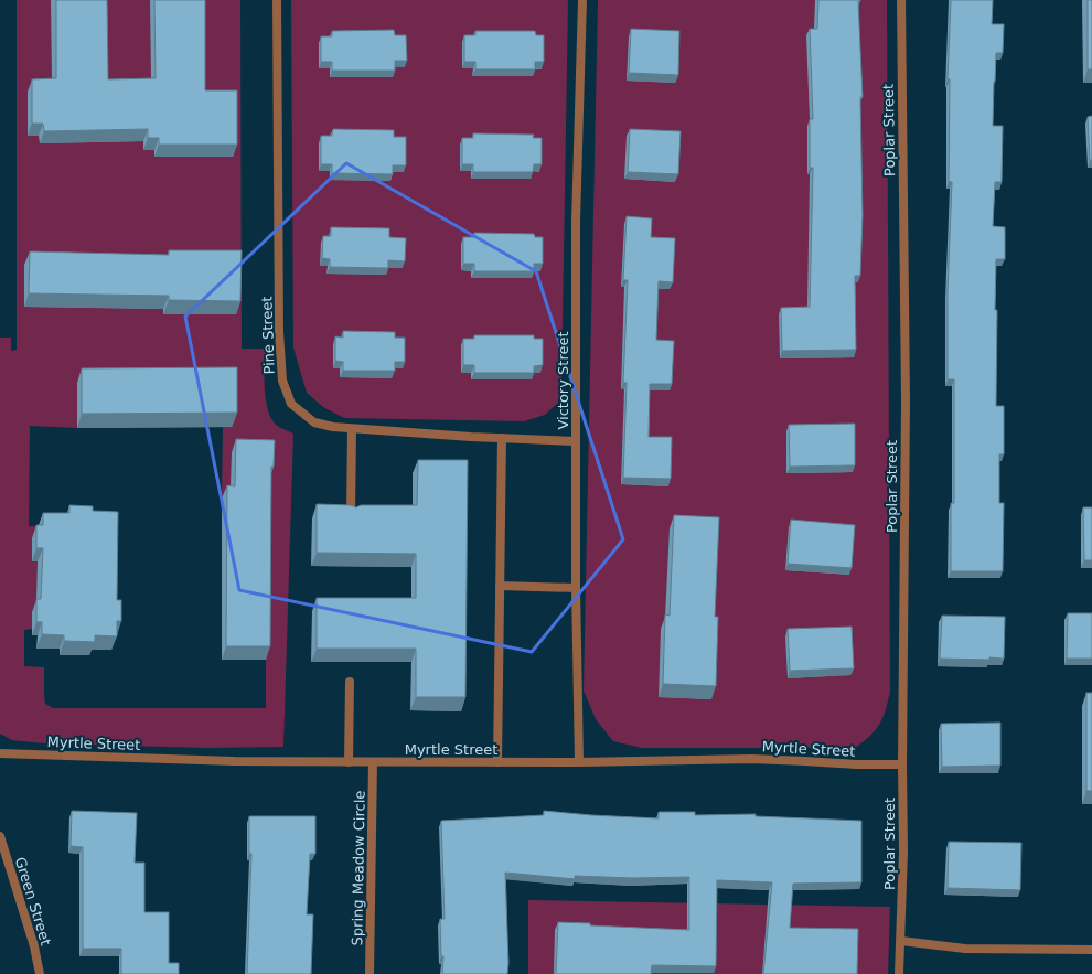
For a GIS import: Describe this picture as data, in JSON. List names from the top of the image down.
{
  "streets": {
    "street": [
      "Poplar Street",
      "Pine Street",
      "Victory Street",
      "Myrtle Street",
      "Spring Meadow Circle",
      "Green Street"
    ]
  },
  "crossings": [
    ["Poplar Street", "Myrtle Street"],
    ["Pine Street", "Victory Street"],
    ["Victory Street", "Myrtle Street"],
    ["Myrtle Street", "Spring Meadow Circle"]
  ]
}
